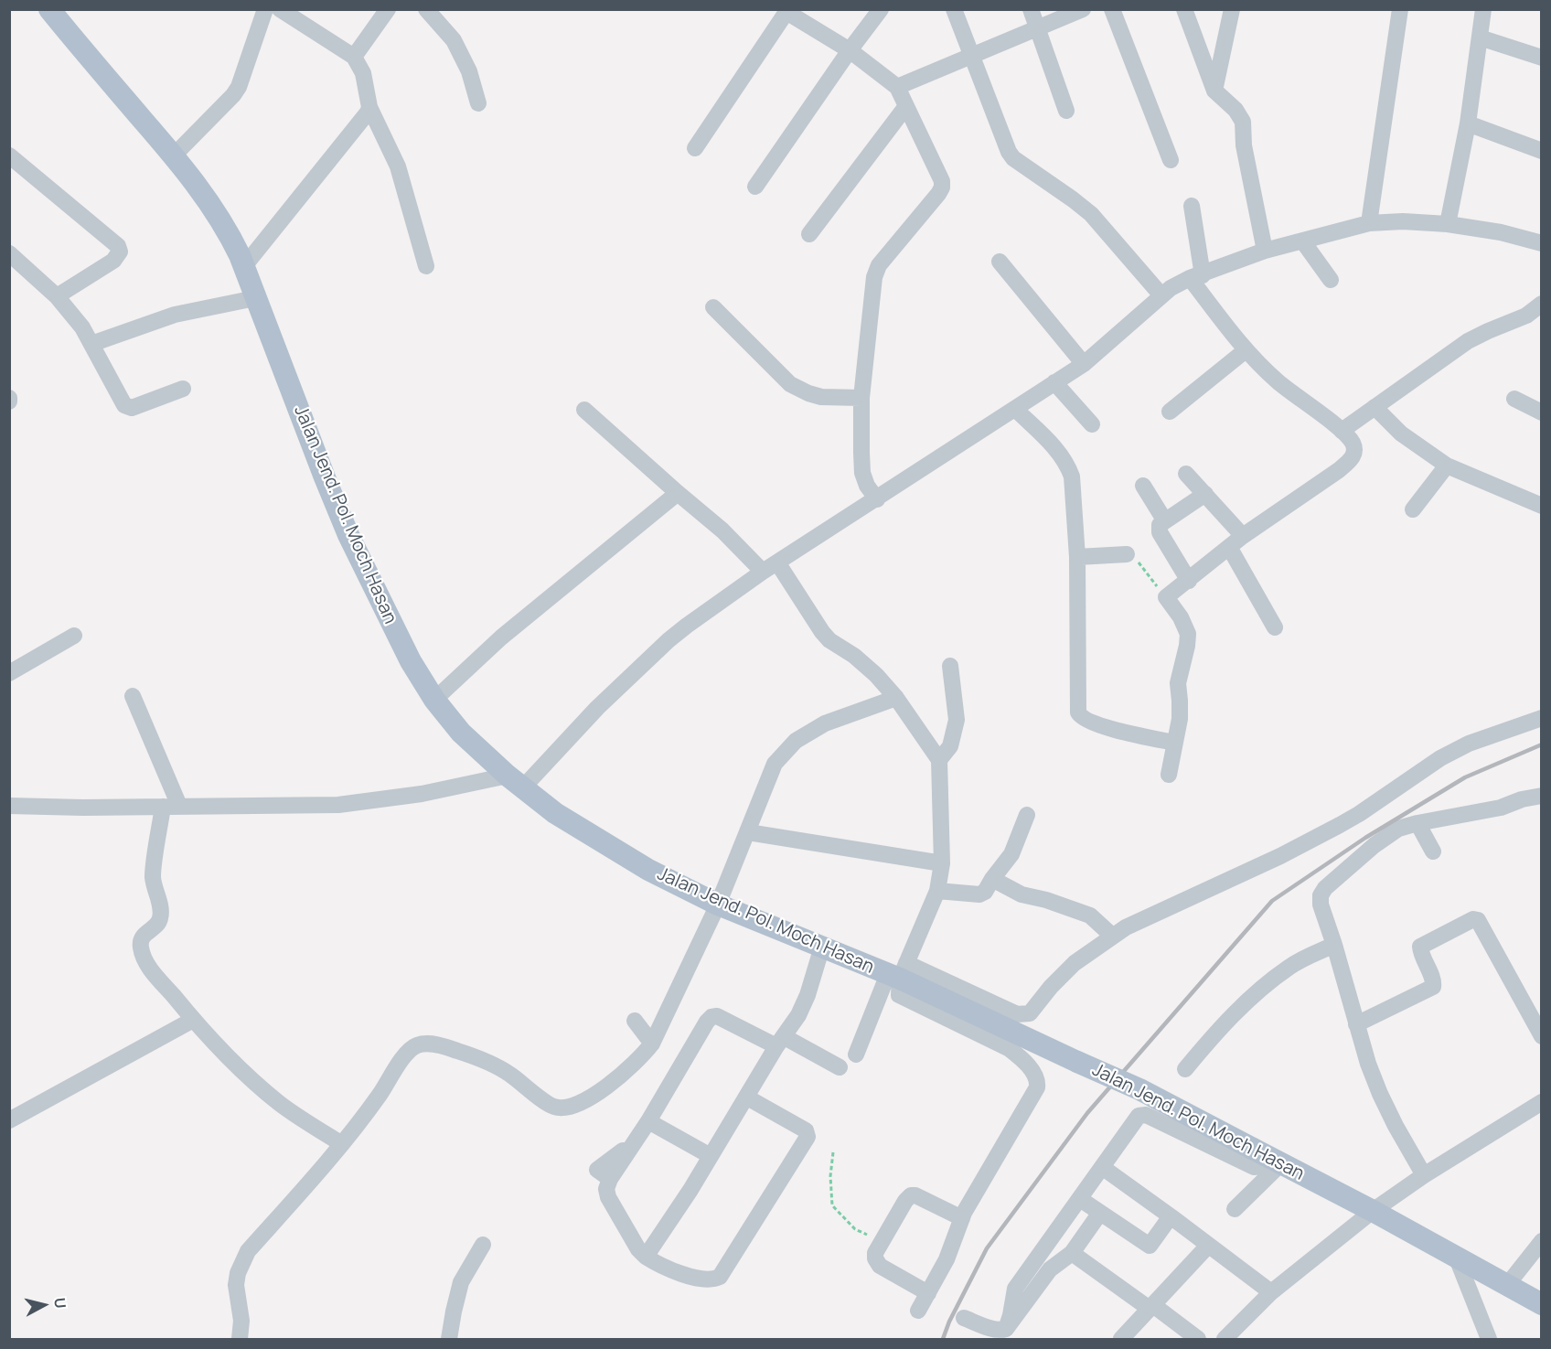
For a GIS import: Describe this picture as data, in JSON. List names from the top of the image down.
{
  "streets": {
    "main road": ["Jalan Jend. Pol. Moch Hasan"]
  },
  "north": "right"
}
